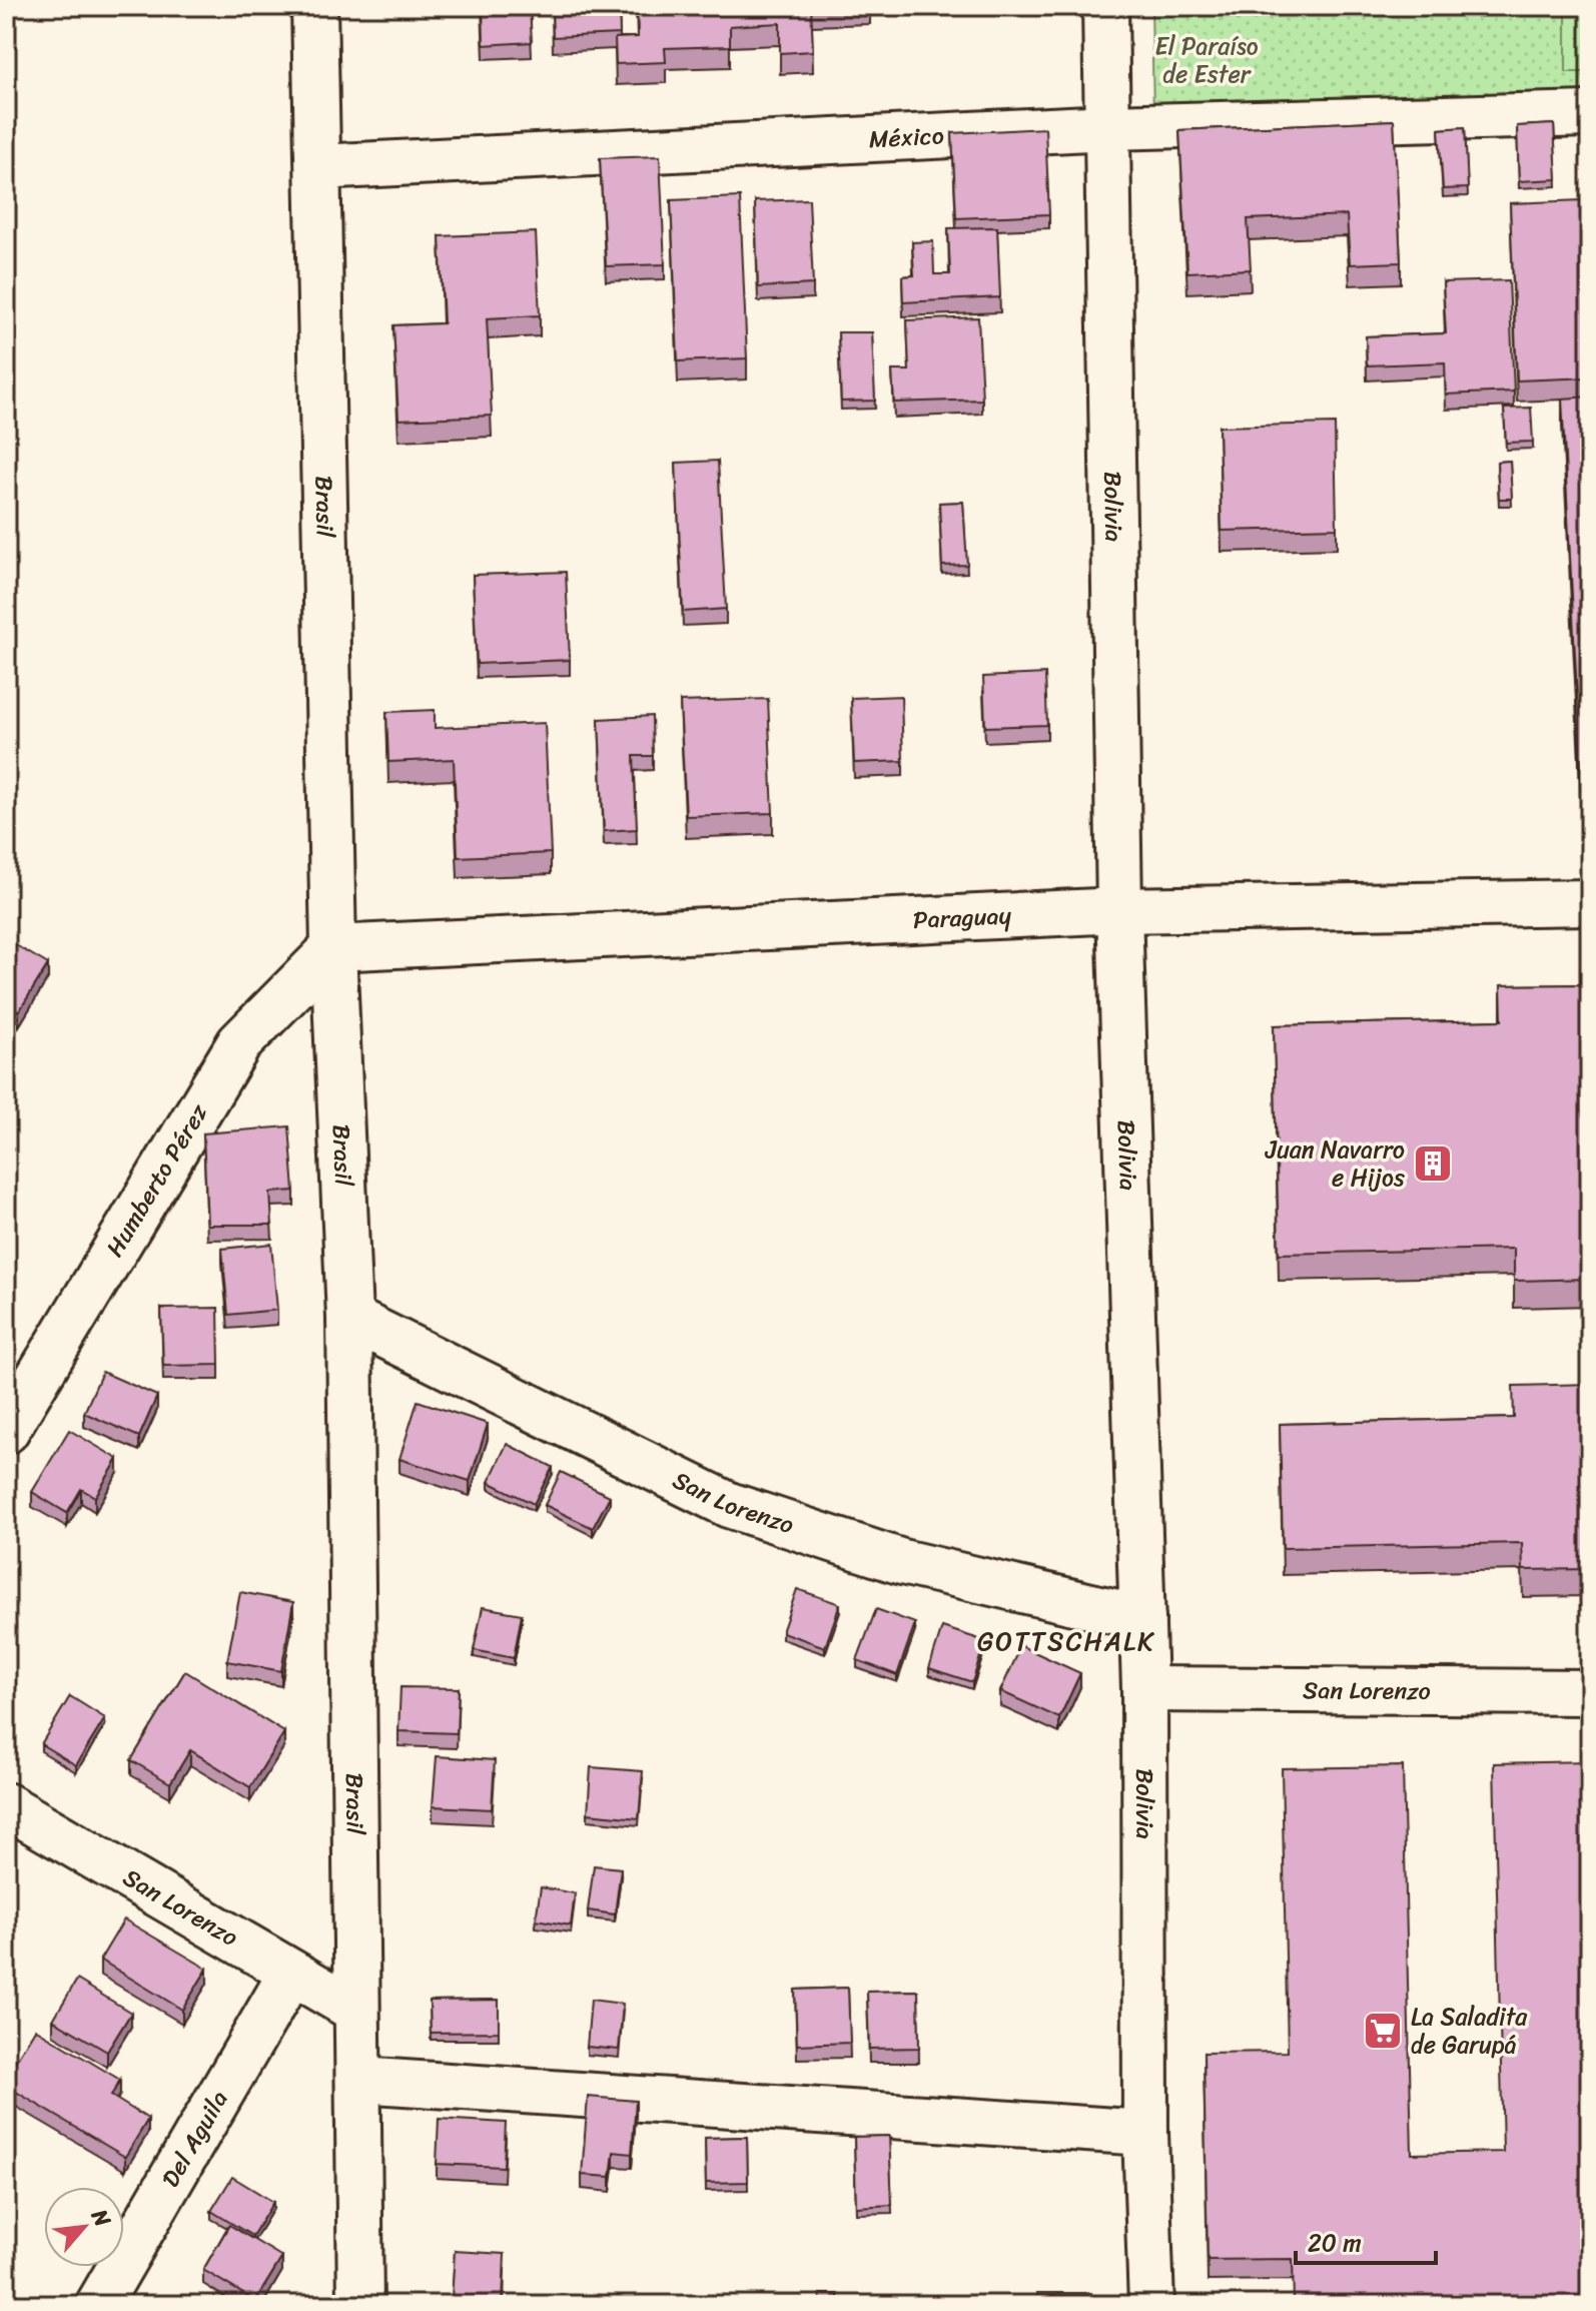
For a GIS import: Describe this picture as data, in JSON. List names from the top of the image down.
{
  "streets": {
    "street": [
      "México",
      "Brasil",
      "Bolivia",
      "Paraguay",
      "Humberto Pérez",
      "San Lorenzo",
      "Del Aguila"
    ]
  },
  "crossings": [
    ["México", "Brasil"],
    ["México", "Bolivia"],
    ["Brasil", "Paraguay"],
    ["Brasil", "Humberto Pérez"],
    ["Brasil", "San Lorenzo"],
    ["Bolivia", "Paraguay"],
    ["Bolivia", "San Lorenzo"],
    ["Paraguay", "Humberto Pérez"],
    ["San Lorenzo", "Del Aguila"]
  ],
  "districts": ["GOTTSCHALK"],
  "parks": ["El Paraíso de Ester"],
  "places": {
    "building": ["Juan Navarro e Hijos"],
    "supermarket": ["La Saladita de Garupá"]
  },
  "scale_bar": "20 m",
  "north": "top right"
}
